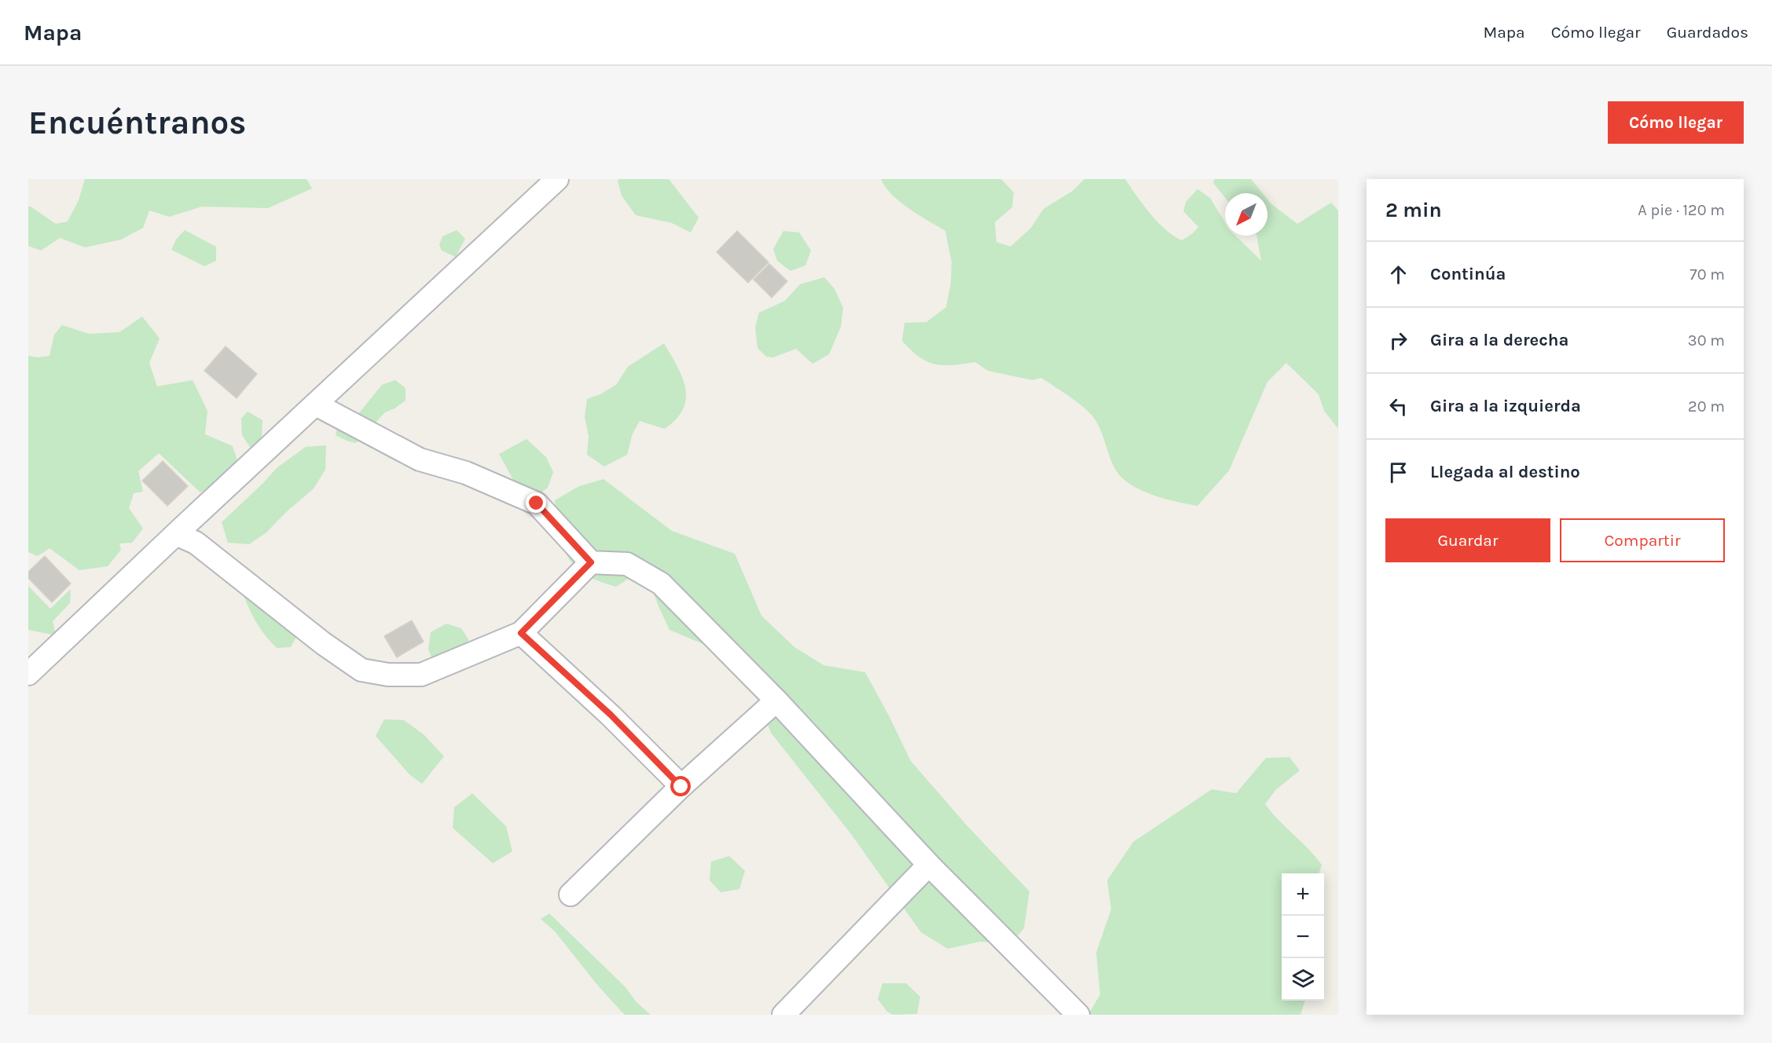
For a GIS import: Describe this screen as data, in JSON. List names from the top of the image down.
{
  "north": "bottom left",
  "page": {
    "header": "Mapa",
    "nav": ["Mapa", "Cómo llegar", "Guardados"],
    "buttons": [
      "Cómo llegar",
      ["Guardar", "Compartir"]
    ],
    "title": "Encuéntranos",
    "heading": ["2 min", "A pie · 120 m"],
    "list": [
      ["Continúa", "70 m"],
      ["Gira a la derecha", "30 m"],
      ["Gira a la izquierda", "20 m"],
      "Llegada al destino"
    ],
    "map_buttons": ["+", "−"]
  }
}
